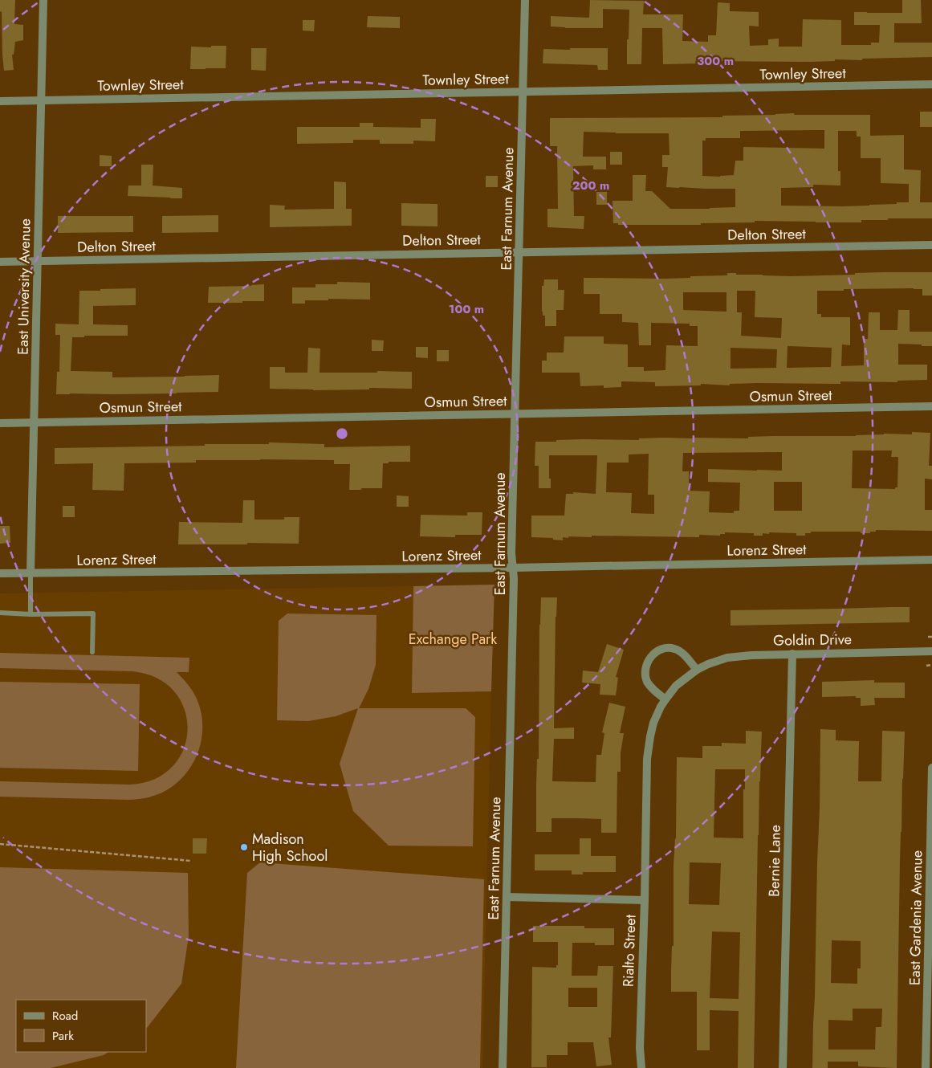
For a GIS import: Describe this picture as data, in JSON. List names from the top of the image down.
{
  "streets": {
    "street": [
      "Townley Street",
      "East Farnum Avenue",
      "Delton Street",
      "East University Avenue",
      "Osmun Street",
      "Lorenz Street",
      "Goldin Drive",
      "Bernie Lane",
      "East Gardenia Avenue",
      "Rialto Street"
    ]
  },
  "crossings": [
    ["Townley Street", "East Farnum Avenue"],
    ["Townley Street", "East University Avenue"],
    ["East Farnum Avenue", "Delton Street"],
    ["East Farnum Avenue", "Osmun Street"],
    ["East Farnum Avenue", "Lorenz Street"],
    ["East Farnum Avenue", "Rialto Street"],
    ["Delton Street", "East University Avenue"],
    ["East University Avenue", "Osmun Street"],
    ["East University Avenue", "Lorenz Street"],
    ["Goldin Drive", "Bernie Lane"],
    ["Goldin Drive", "Rialto Street"]
  ],
  "parks": ["Exchange Park"],
  "places": ["Madison High School"],
  "legend": ["Road", "Park"],
  "rings": ["300 m", "200 m", "100 m"]
}
